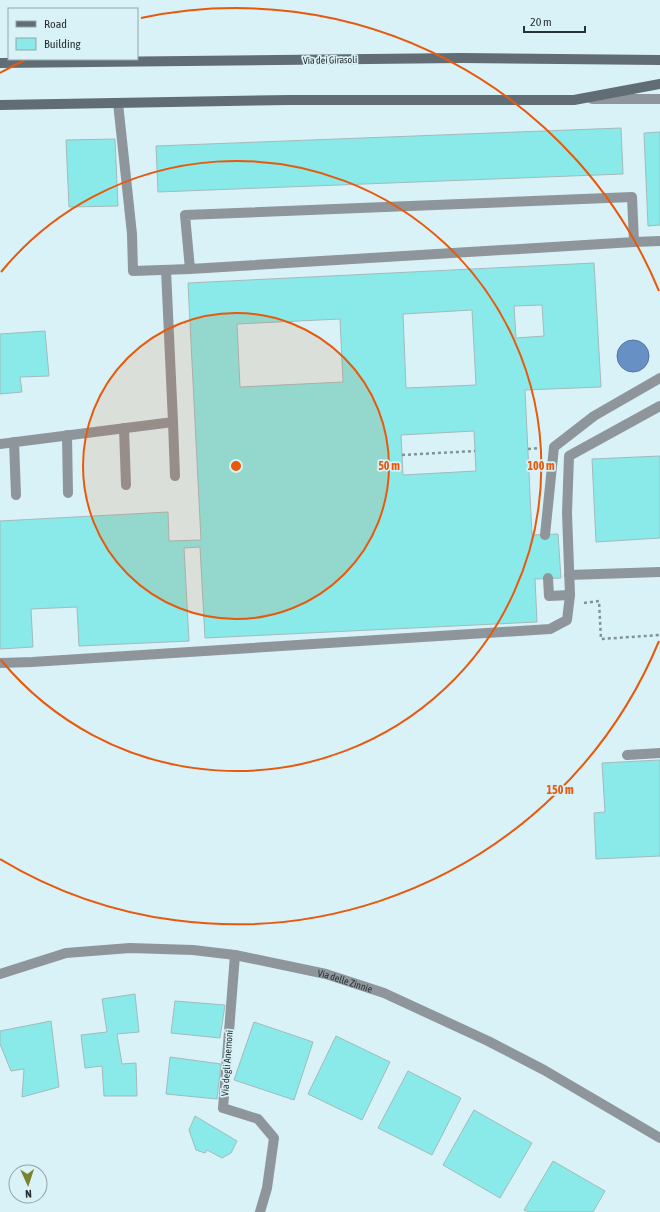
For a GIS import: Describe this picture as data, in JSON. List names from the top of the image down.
{
  "streets": {
    "main road": ["Via dei Girasoli"],
    "street": ["Via delle Zinnie", "Via degli Anemoni"]
  },
  "crossings": [
    ["Via delle Zinnie", "Via degli Anemoni"]
  ],
  "legend": ["Road", "Building"],
  "scale_bar": "20 m",
  "north": "bottom",
  "rings": ["50 m", "100 m", "150 m"]
}
